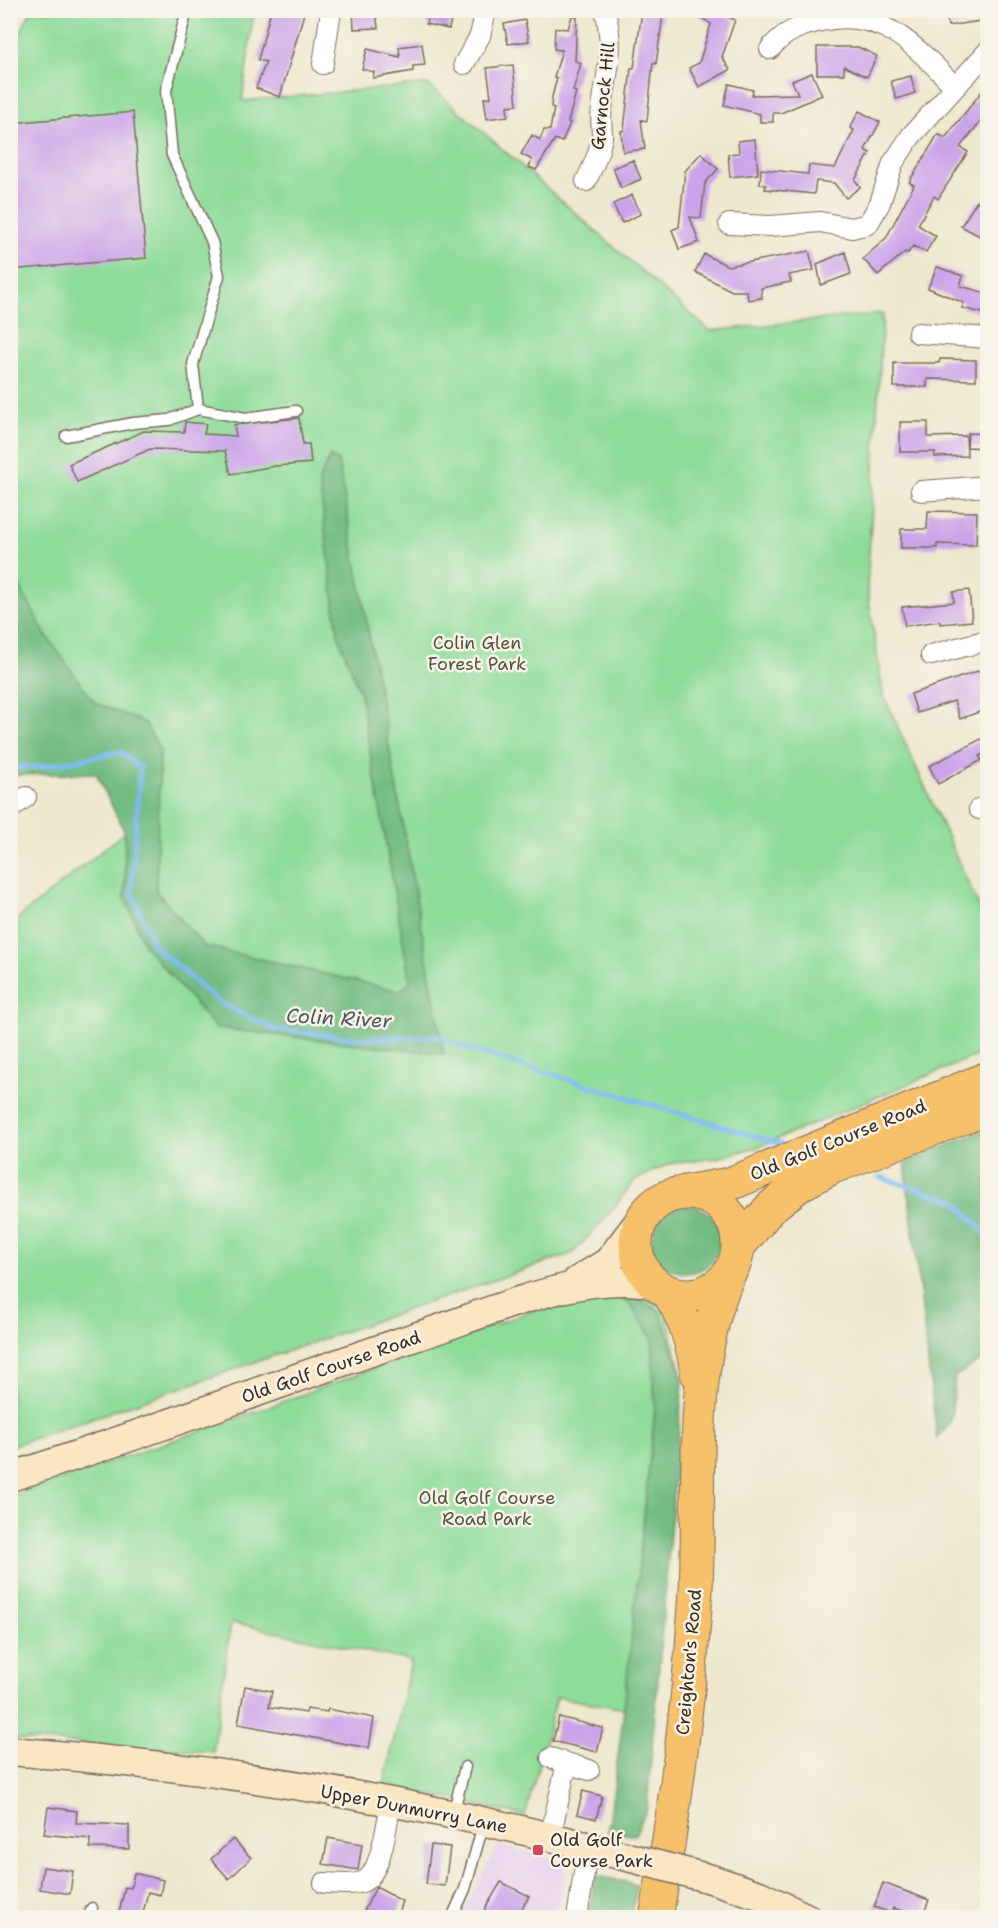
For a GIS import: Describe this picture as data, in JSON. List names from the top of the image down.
{
  "streets": {
    "highway": ["Old Golf Course Road", "Creighton's Road"],
    "street": ["Garnock Hill", "Upper Dunmurry Lane"]
  },
  "crossings": [
    ["Old Golf Course Road", "Creighton's Road"]
  ],
  "water": ["Colin River"],
  "parks": ["Colin Glen Forest Park", "Old Golf Course Road Park"],
  "places": {
    "transit": ["Old Golf Course Park"]
  }
}
